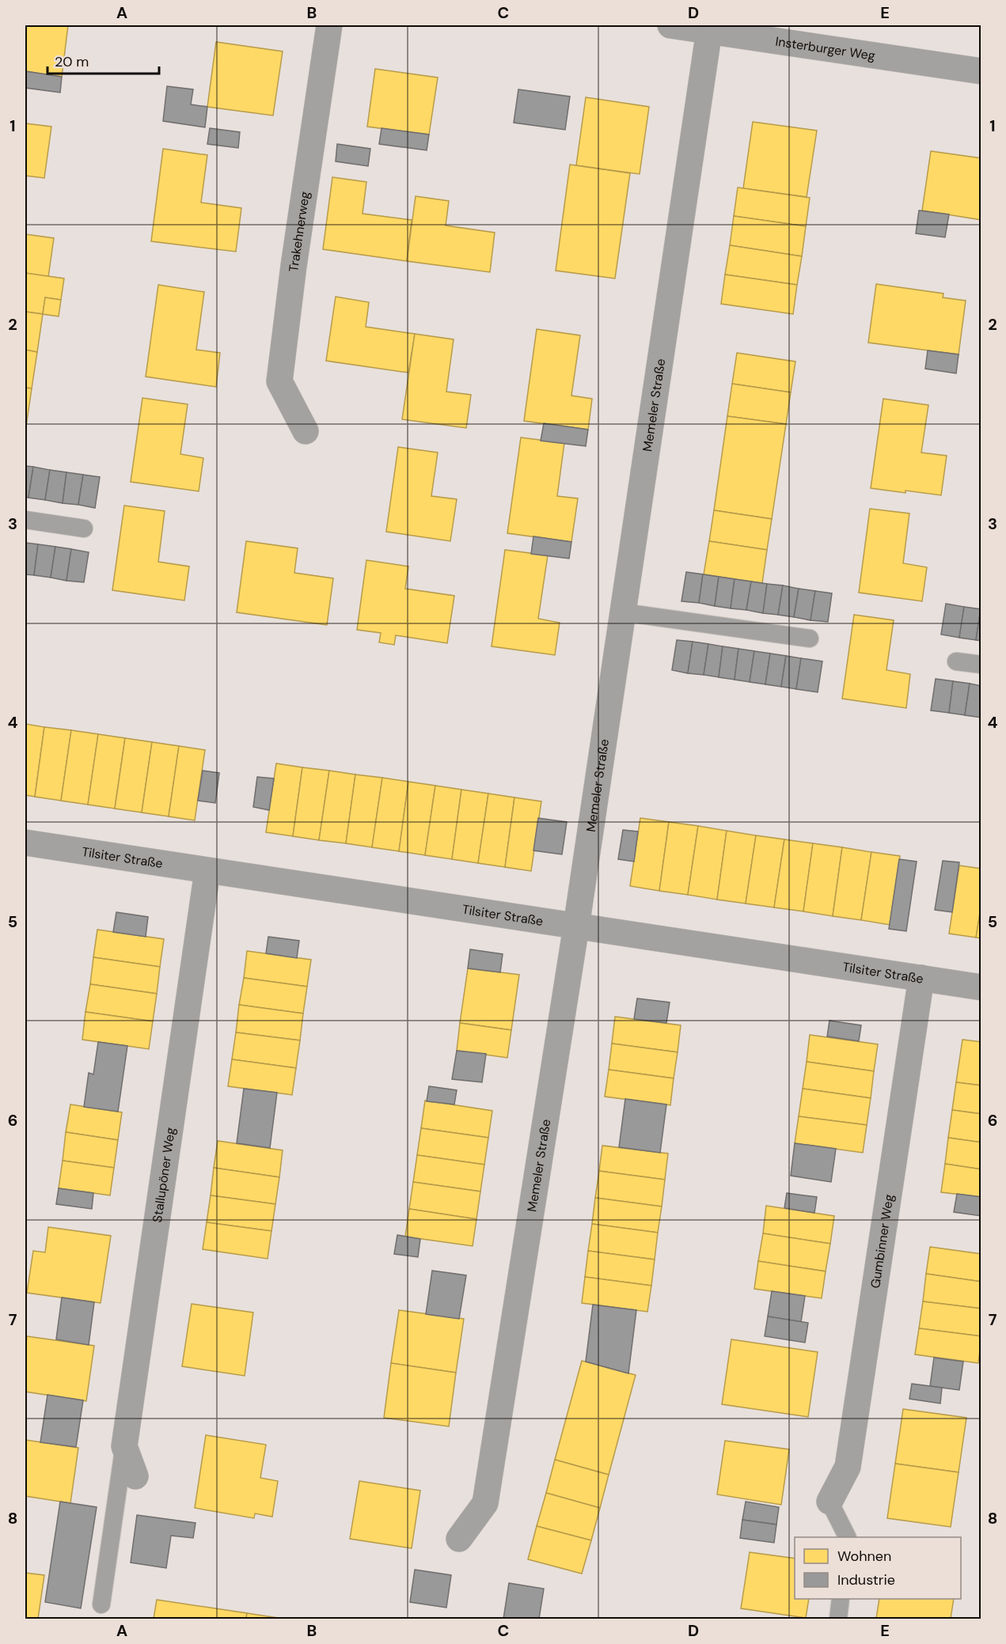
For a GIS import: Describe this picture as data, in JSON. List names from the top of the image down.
{
  "streets": {
    "street": [
      "Insterburger Weg",
      "Trakehnerweg",
      "Memeler Straße",
      "Tilsiter Straße",
      "Stallupöner Weg",
      "Gumbinner Weg"
    ]
  },
  "crossings": [
    ["Insterburger Weg", "Memeler Straße"],
    ["Memeler Straße", "Tilsiter Straße"],
    ["Tilsiter Straße", "Stallupöner Weg"],
    ["Tilsiter Straße", "Gumbinner Weg"]
  ],
  "legend": ["Wohnen", "Industrie"],
  "scale_bar": "20 m",
  "grid": {
    "columns": [
      "A",
      "B",
      "C",
      "D",
      "E"
    ],
    "rows": [
      "1",
      "2",
      "3",
      "4",
      "5",
      "6",
      "7",
      "8"
    ]
  }
}
